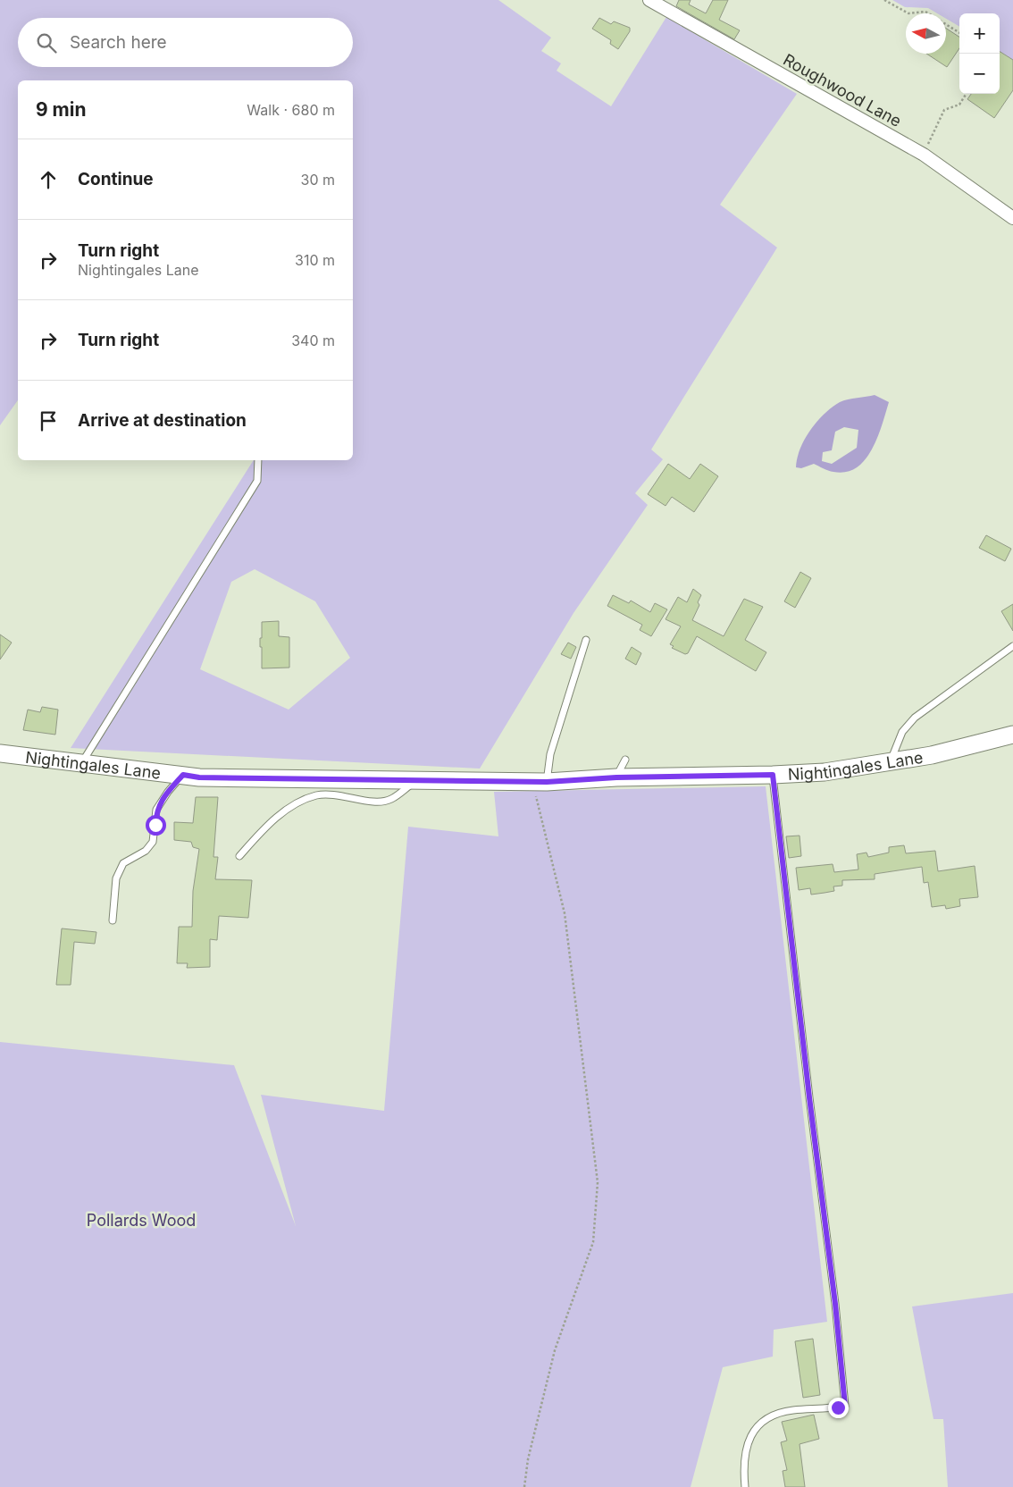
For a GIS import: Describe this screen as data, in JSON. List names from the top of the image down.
{
  "streets": {
    "main road": ["Nightingales Lane"],
    "street": ["Roughwood Lane"]
  },
  "parks": ["Pollards Wood"],
  "north": "left",
  "page": {
    "map_buttons": ["+", "−"],
    "search": "Search here",
    "heading": ["9 min", "Walk · 680 m"],
    "list": [
      ["Continue", "30 m"],
      ["Turn right", "Nightingales Lane", "310 m"],
      ["Turn right", "340 m"],
      "Arrive at destination"
    ]
  }
}
